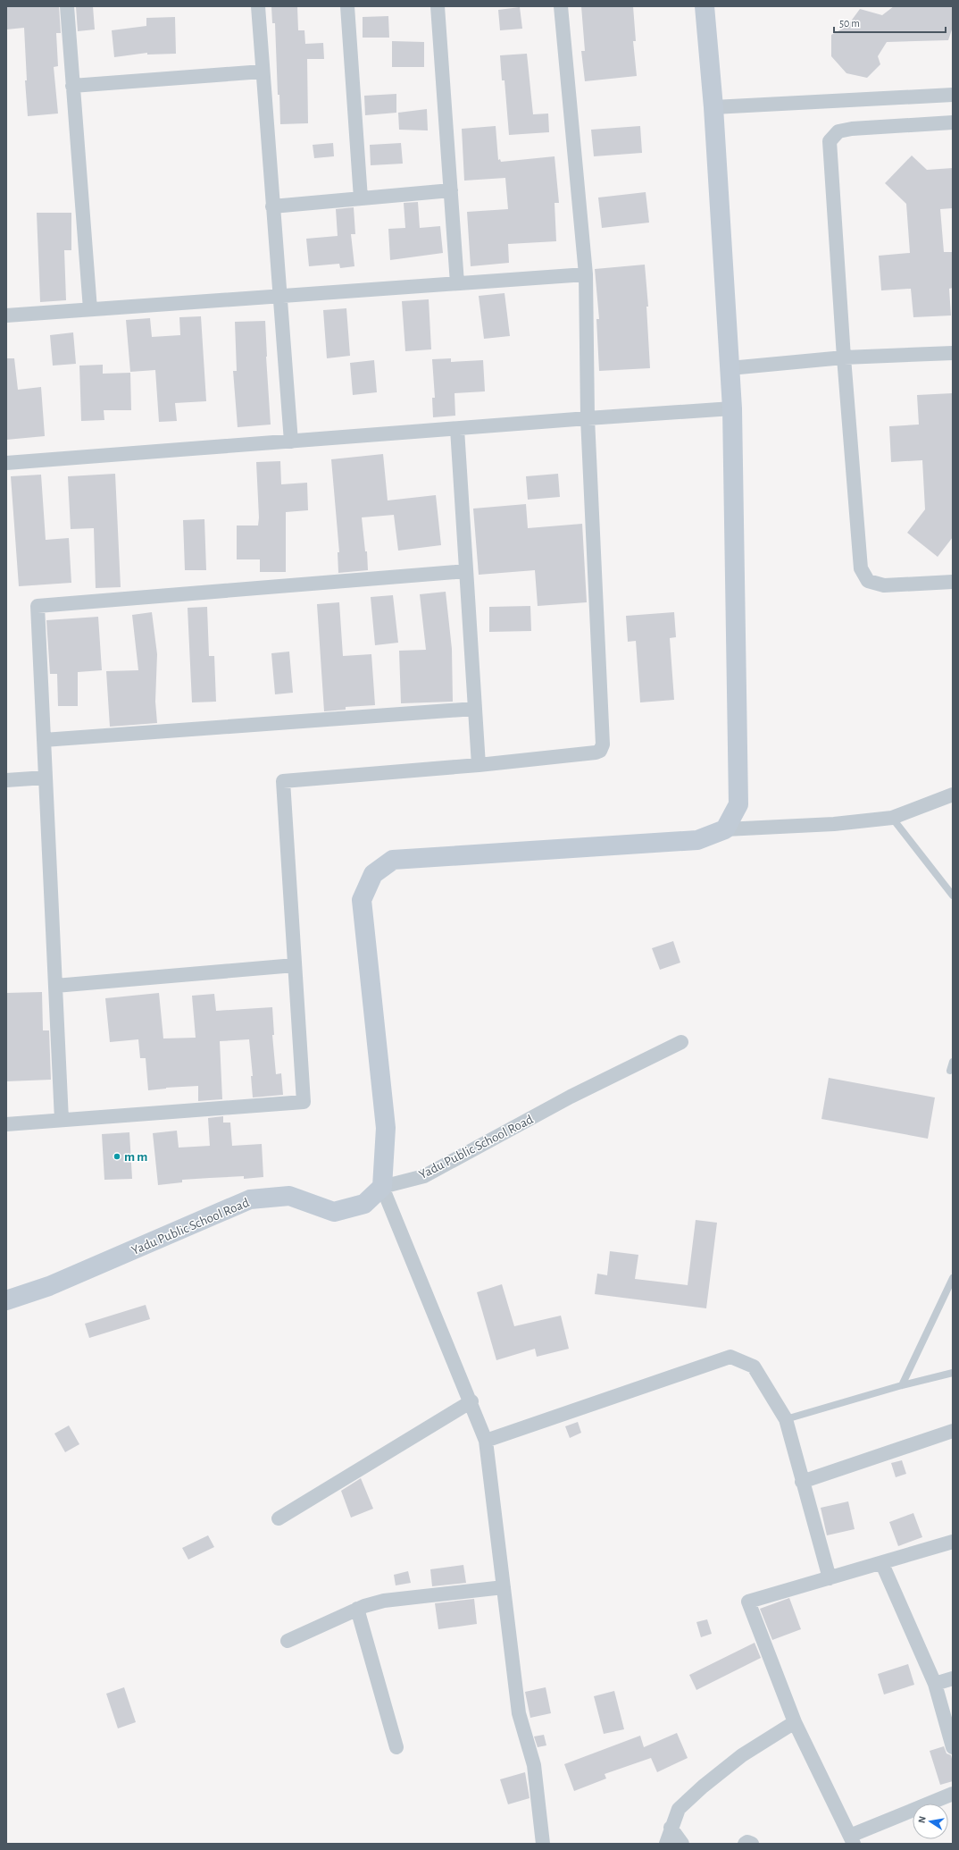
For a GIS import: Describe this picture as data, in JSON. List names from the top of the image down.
{
  "streets": {
    "street": ["Yadu Public School Road"]
  },
  "places": ["m m"],
  "scale_bar": "50 m",
  "north": "left"
}
